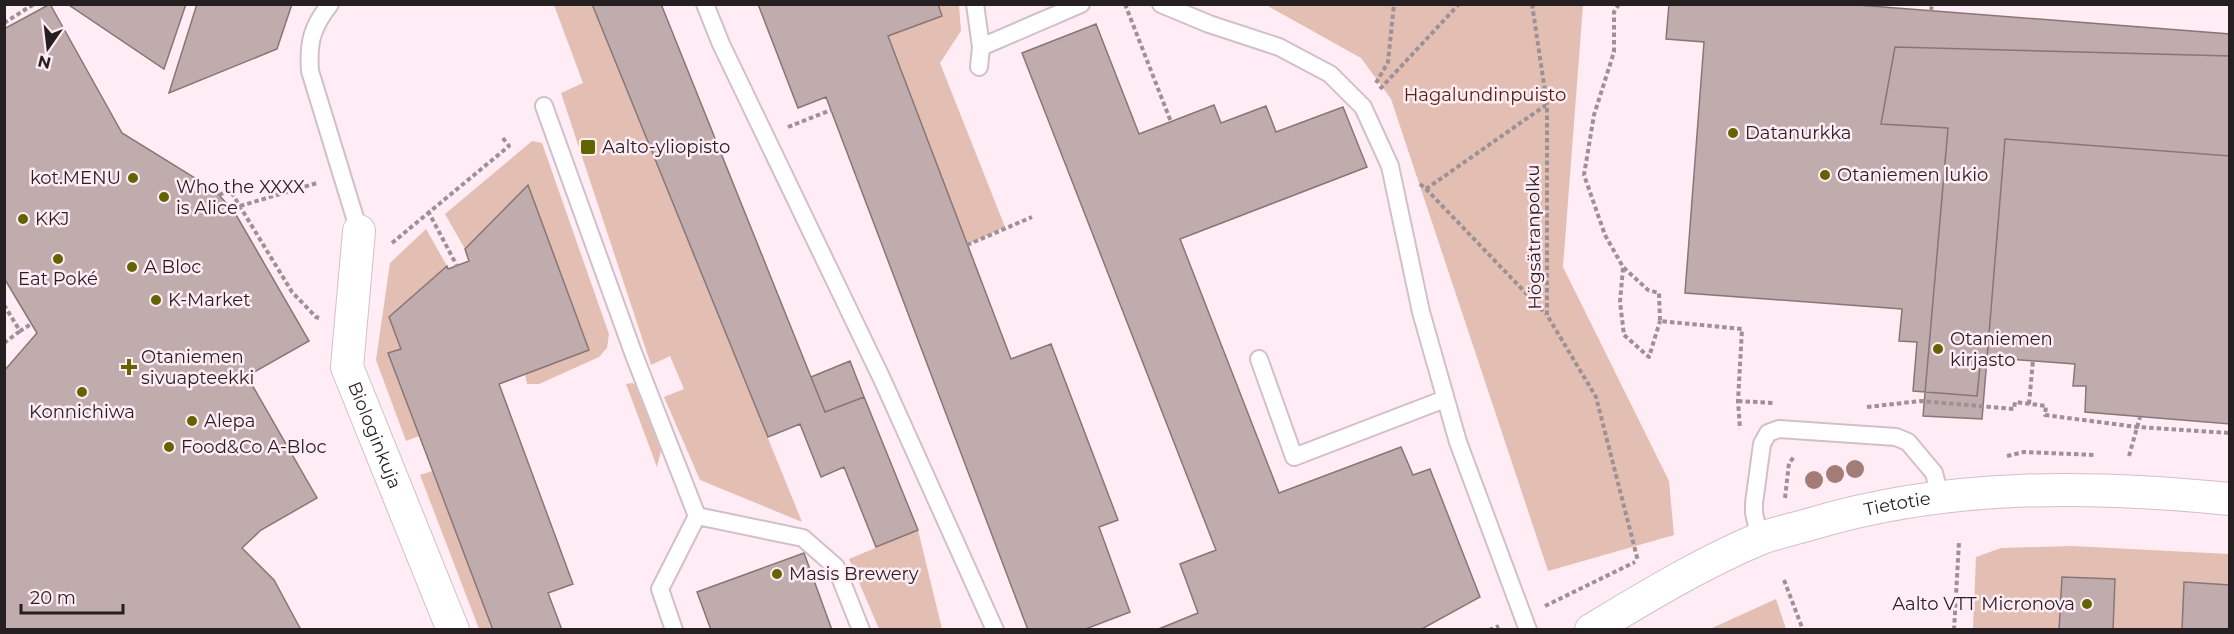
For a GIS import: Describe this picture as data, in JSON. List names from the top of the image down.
{
  "streets": {
    "street": ["Biologinkuja", "Tietotie"],
    "path": ["Högsätranpolku"]
  },
  "parks": ["Hagalundinpuisto"],
  "places": {
    "other": [
      "Datanurkka",
      "Otaniemen lukio",
      "kot.MENU",
      "Who the XXXX is Alice",
      "KKJ",
      "Eat Poké",
      "A Bloc",
      "K-Market",
      "Otaniemen kirjasto",
      "Konnichiwa",
      "Alepa",
      "Food&Co A-Bloc",
      "Masis Brewery",
      "Aalto VTT Micronova"
    ],
    "transit": ["Aalto-yliopisto"],
    "health": ["Otaniemen sivuapteekki"]
  },
  "scale_bar": "20 m",
  "north": "bottom"
}
